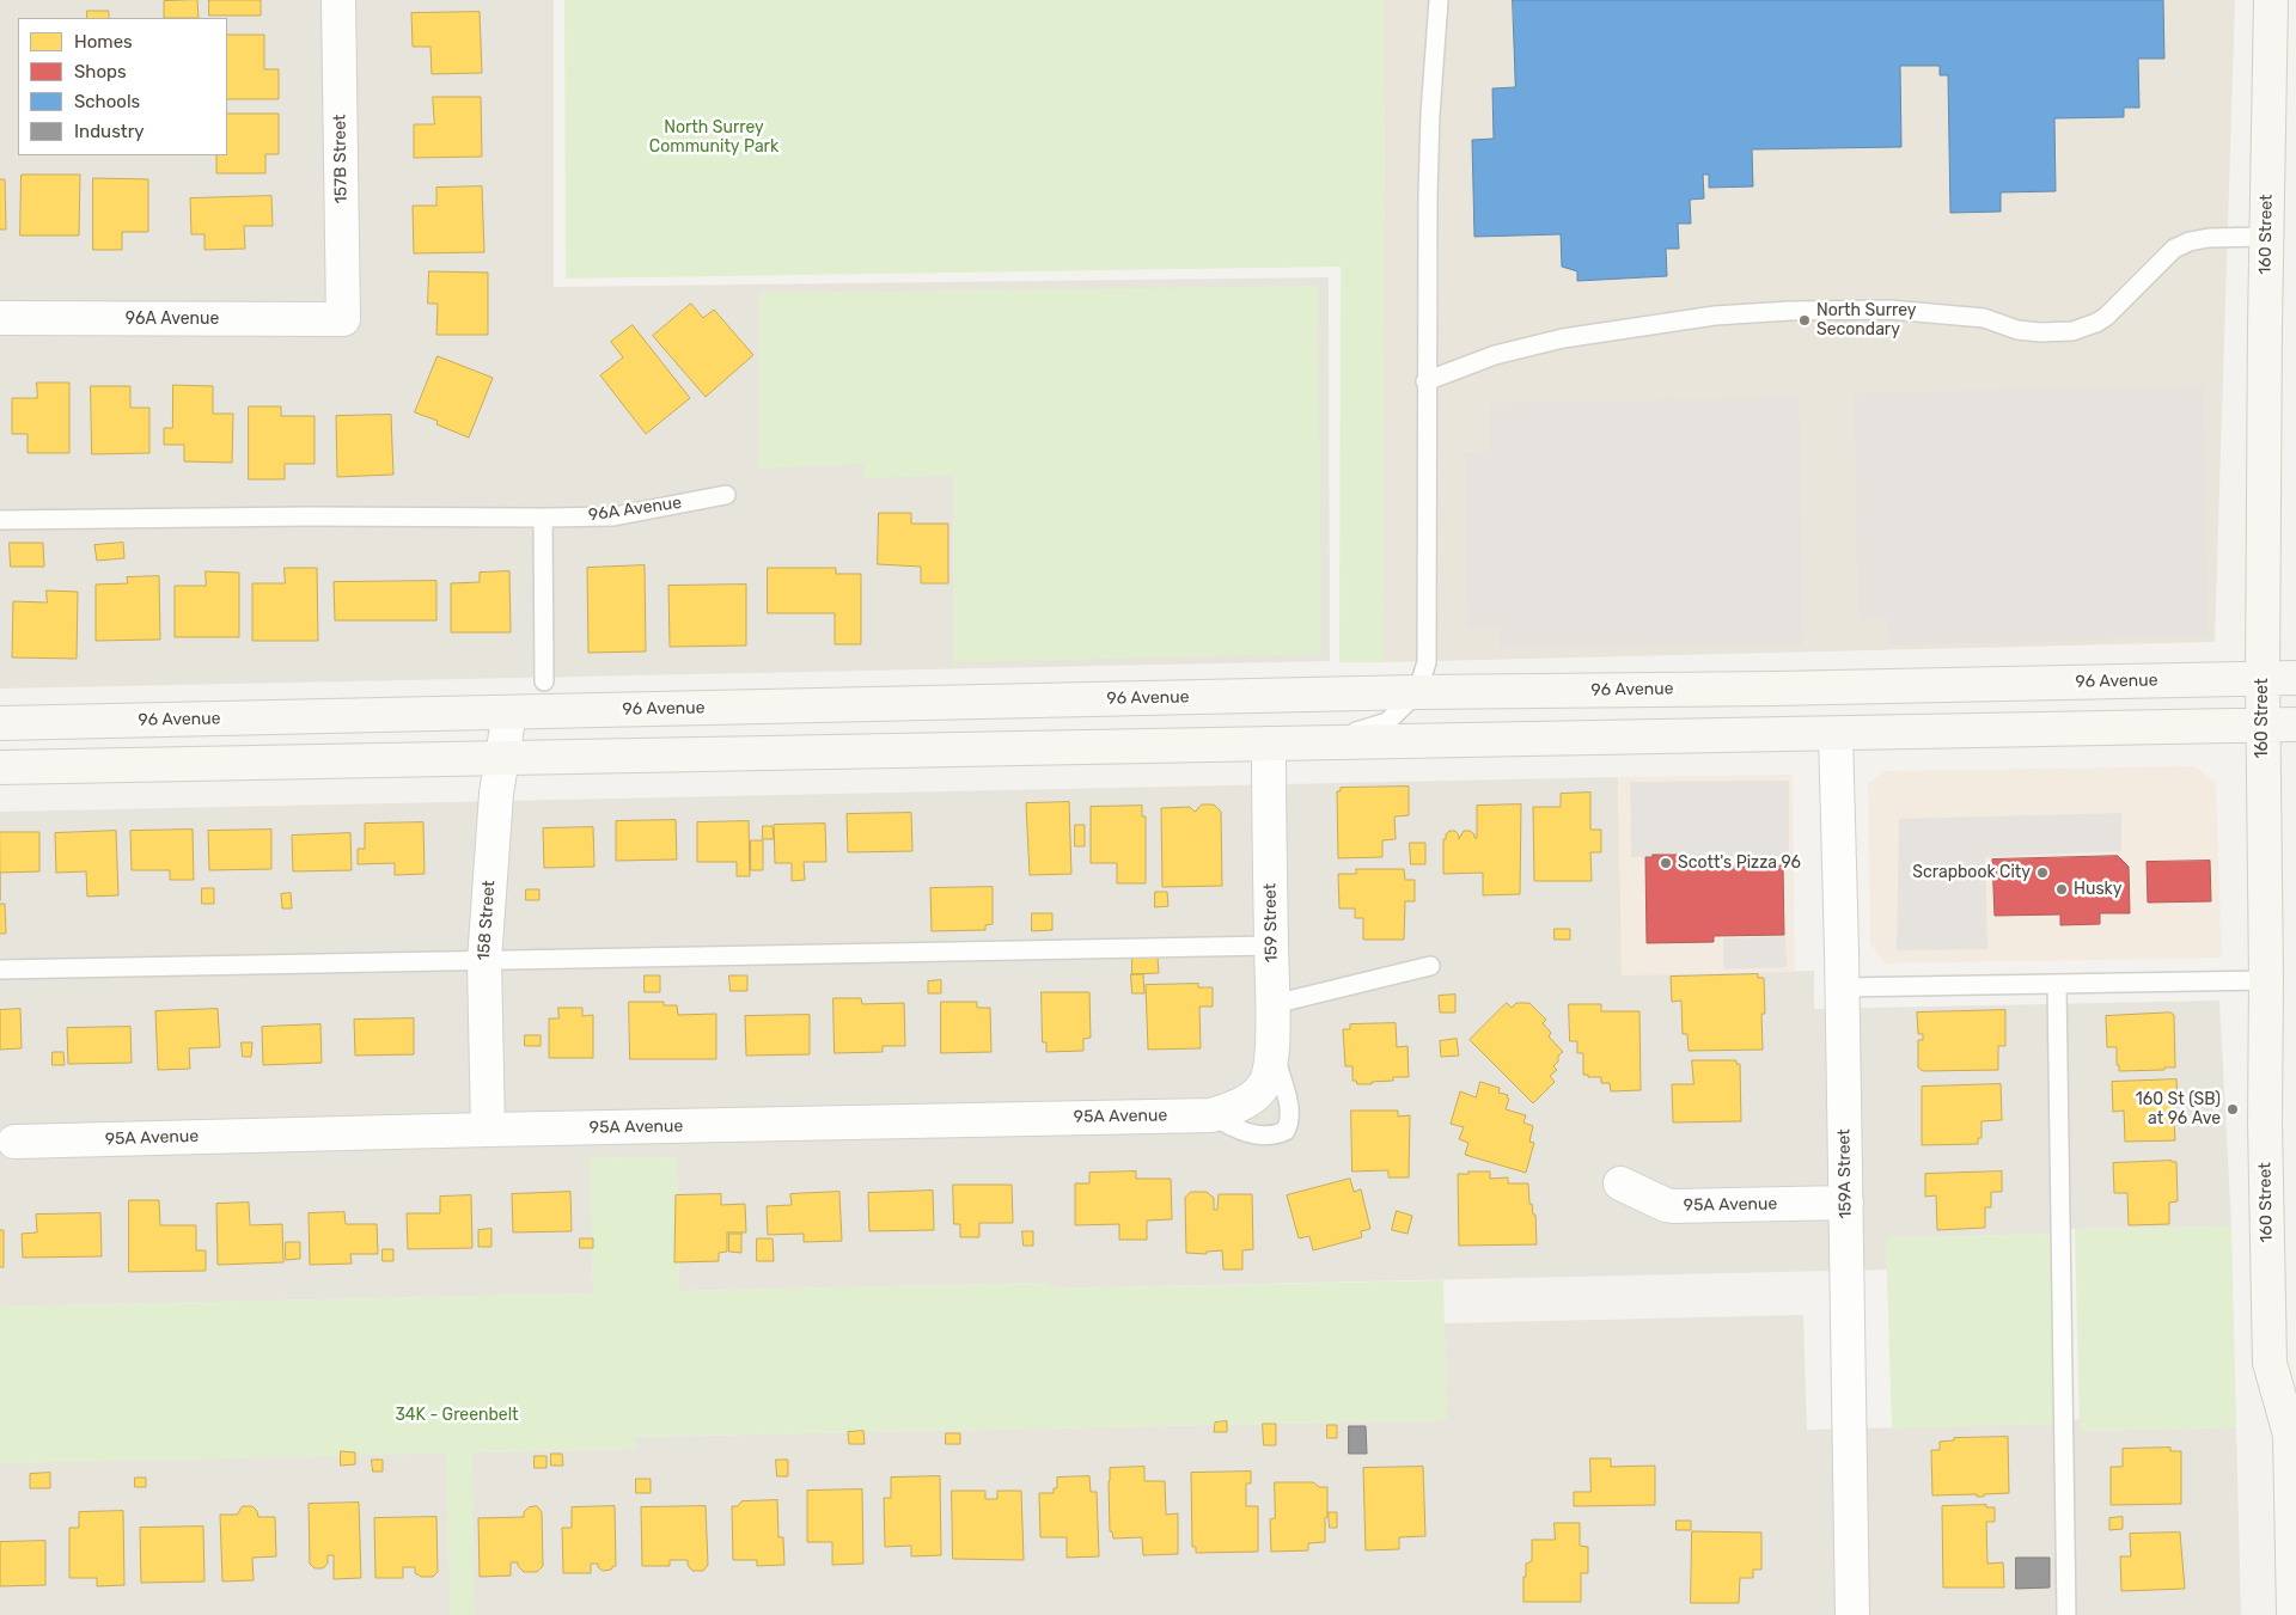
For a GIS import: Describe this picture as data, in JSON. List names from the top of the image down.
{
  "streets": {
    "main road": ["160 Street", "96 Avenue"],
    "street": [
      "157B Street",
      "96A Avenue",
      "158 Street",
      "159 Street",
      "95A Avenue",
      "159A Street"
    ]
  },
  "crossings": [
    ["157B Street", "96A Avenue"],
    ["160 Street", "96 Avenue"],
    ["96 Avenue", "158 Street"],
    ["158 Street", "95A Avenue"],
    ["159 Street", "95A Avenue"],
    ["95A Avenue", "159A Street"]
  ],
  "parks": ["North Surrey Community Park", "34K - Greenbelt"],
  "places": [
    "North Surrey Secondary",
    "Scott's Pizza 96",
    "Scrapbook City",
    "Husky",
    "160 St (SB) at 96 Ave"
  ],
  "legend": [
    "Homes",
    "Shops",
    "Schools",
    "Industry"
  ]
}
